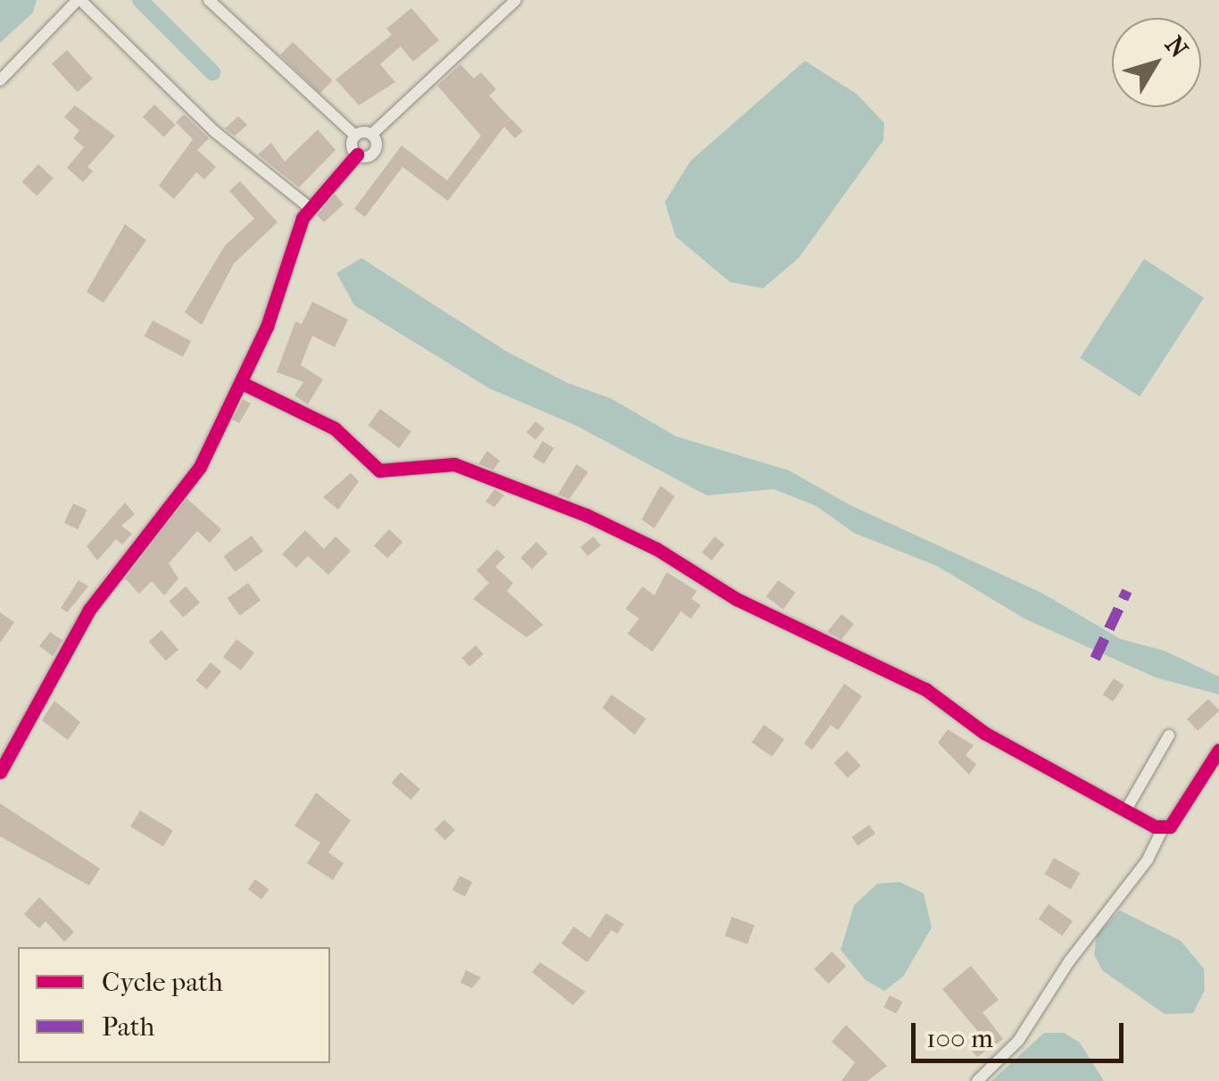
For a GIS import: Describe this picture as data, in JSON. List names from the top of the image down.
{
  "legend": ["Cycle path", "Path"],
  "scale_bar": "100 m",
  "north": "top right"
}
